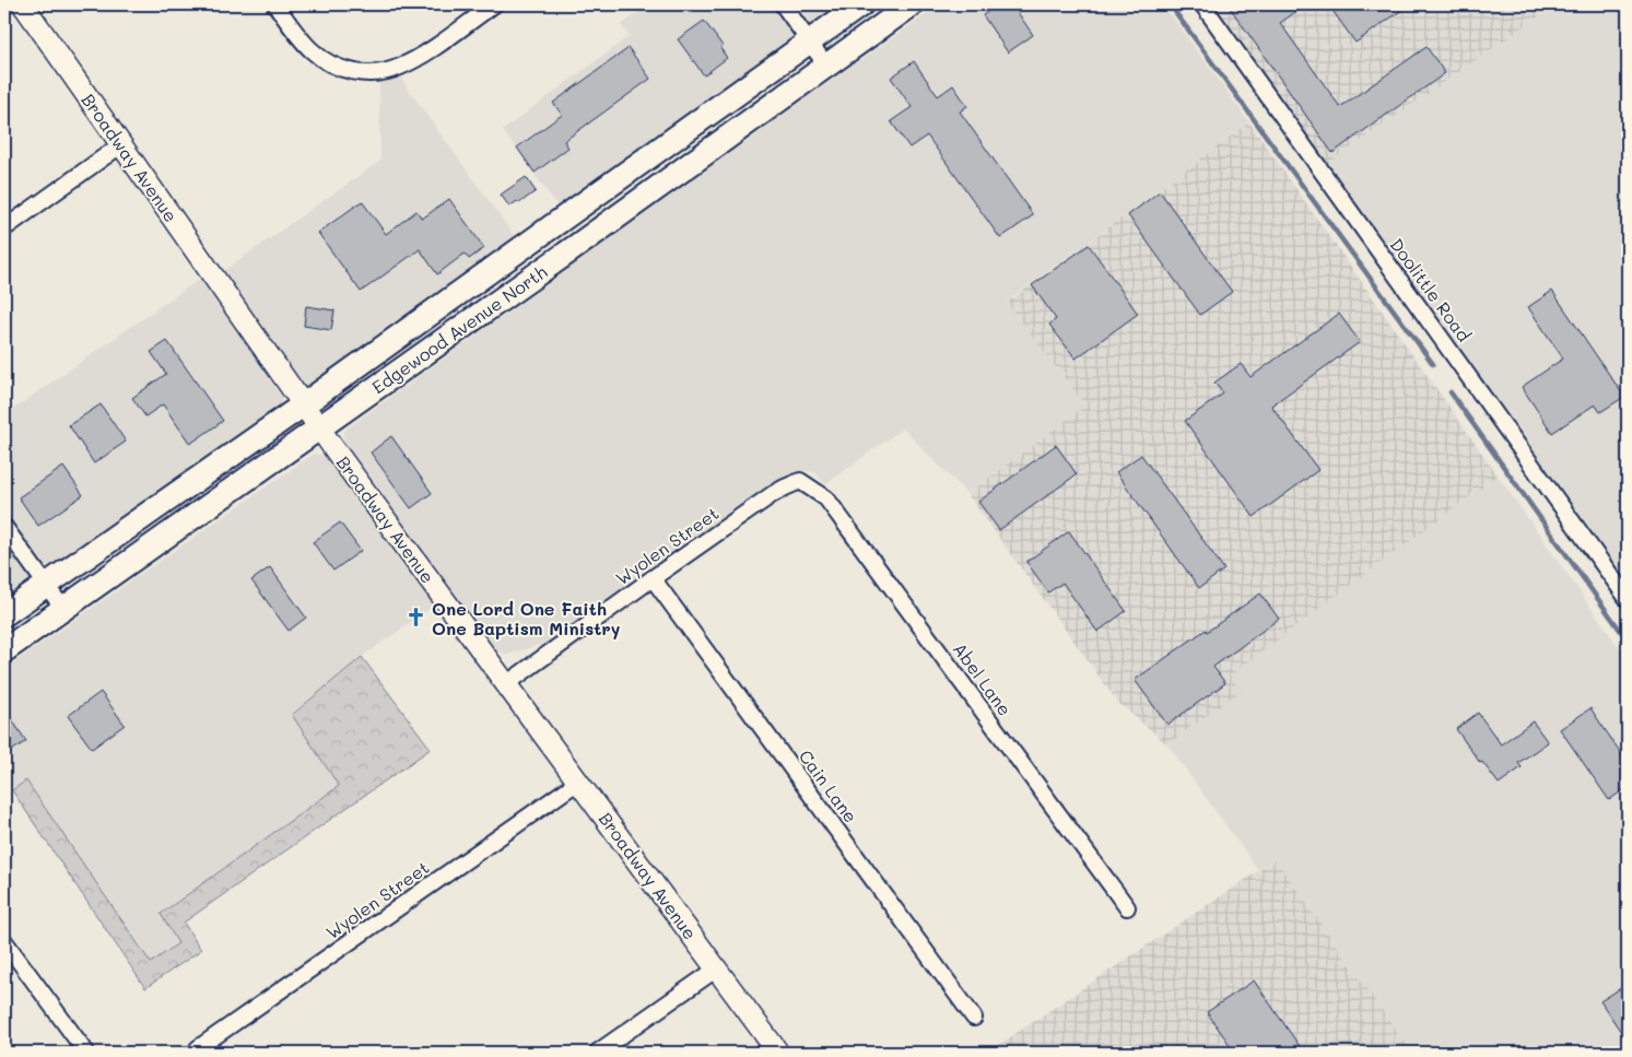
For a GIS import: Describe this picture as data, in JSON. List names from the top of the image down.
{
  "streets": {
    "main road": ["Edgewood Avenue North"],
    "street": [
      "Broadway Avenue",
      "Doolittle Road",
      "Wyolen Street",
      "Abel Lane",
      "Cain Lane"
    ]
  },
  "crossings": [
    ["Broadway Avenue", "Edgewood Avenue North"],
    ["Broadway Avenue", "Wyolen Street"],
    ["Wyolen Street", "Abel Lane"],
    ["Wyolen Street", "Cain Lane"]
  ],
  "places": {
    "church": ["One Lord One Faith One Baptism Ministry"]
  }
}
